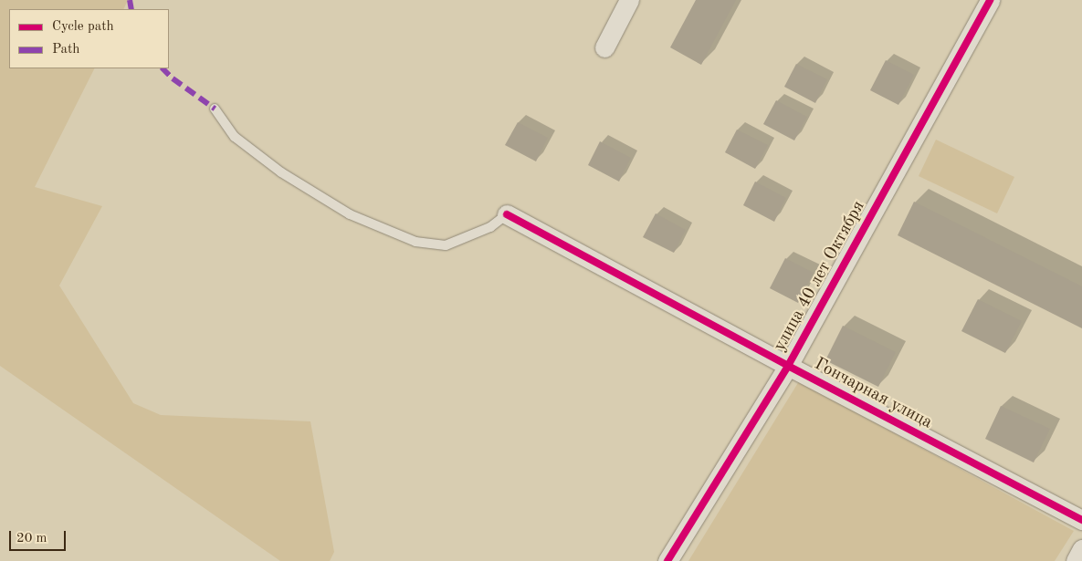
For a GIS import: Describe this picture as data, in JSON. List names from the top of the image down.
{
  "streets": {
    "street": ["улица 40 лет Октября", "Гончарная улица"]
  },
  "crossings": [
    ["улица 40 лет Октября", "Гончарная улица"]
  ],
  "legend": ["Cycle path", "Path"],
  "scale_bar": "20 m"
}
